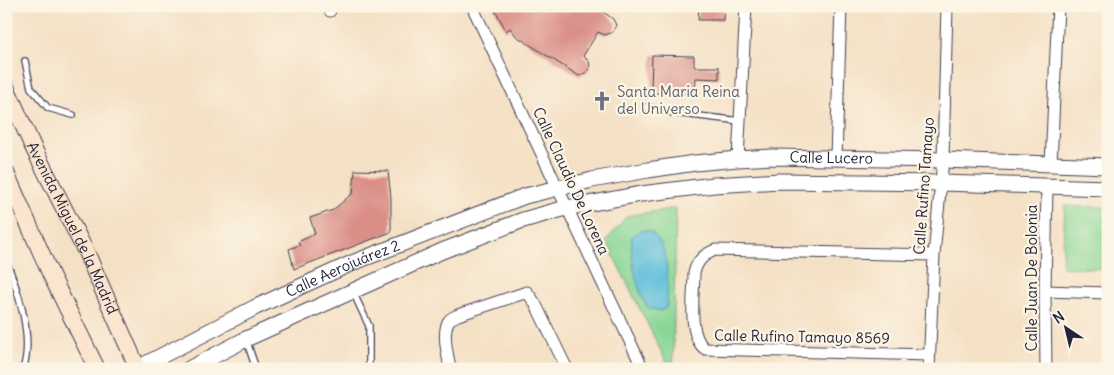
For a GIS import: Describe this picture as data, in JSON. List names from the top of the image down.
{
  "streets": {
    "main road": ["Avenida Miguel de la Madrid"],
    "street": [
      "Calle Lucero",
      "Calle Claudio De Lorena",
      "Calle Rufino Tamayo",
      "Calle Aerojuárez 2",
      "Calle Juan De Bolonia",
      "Calle Rufino Tamayo 8569"
    ]
  },
  "crossings": [
    ["Calle Lucero", "Calle Claudio De Lorena"],
    ["Calle Lucero", "Calle Rufino Tamayo"],
    ["Calle Lucero", "Calle Aerojuárez 2"],
    ["Calle Lucero", "Calle Juan De Bolonia"],
    ["Calle Claudio De Lorena", "Calle Aerojuárez 2"],
    ["Calle Rufino Tamayo", "Calle Rufino Tamayo 8569"],
    ["Avenida Miguel de la Madrid", "Calle Aerojuárez 2"]
  ],
  "places": {
    "church": ["Santa Maria Reina del Universo"]
  },
  "north": "top left"
}
